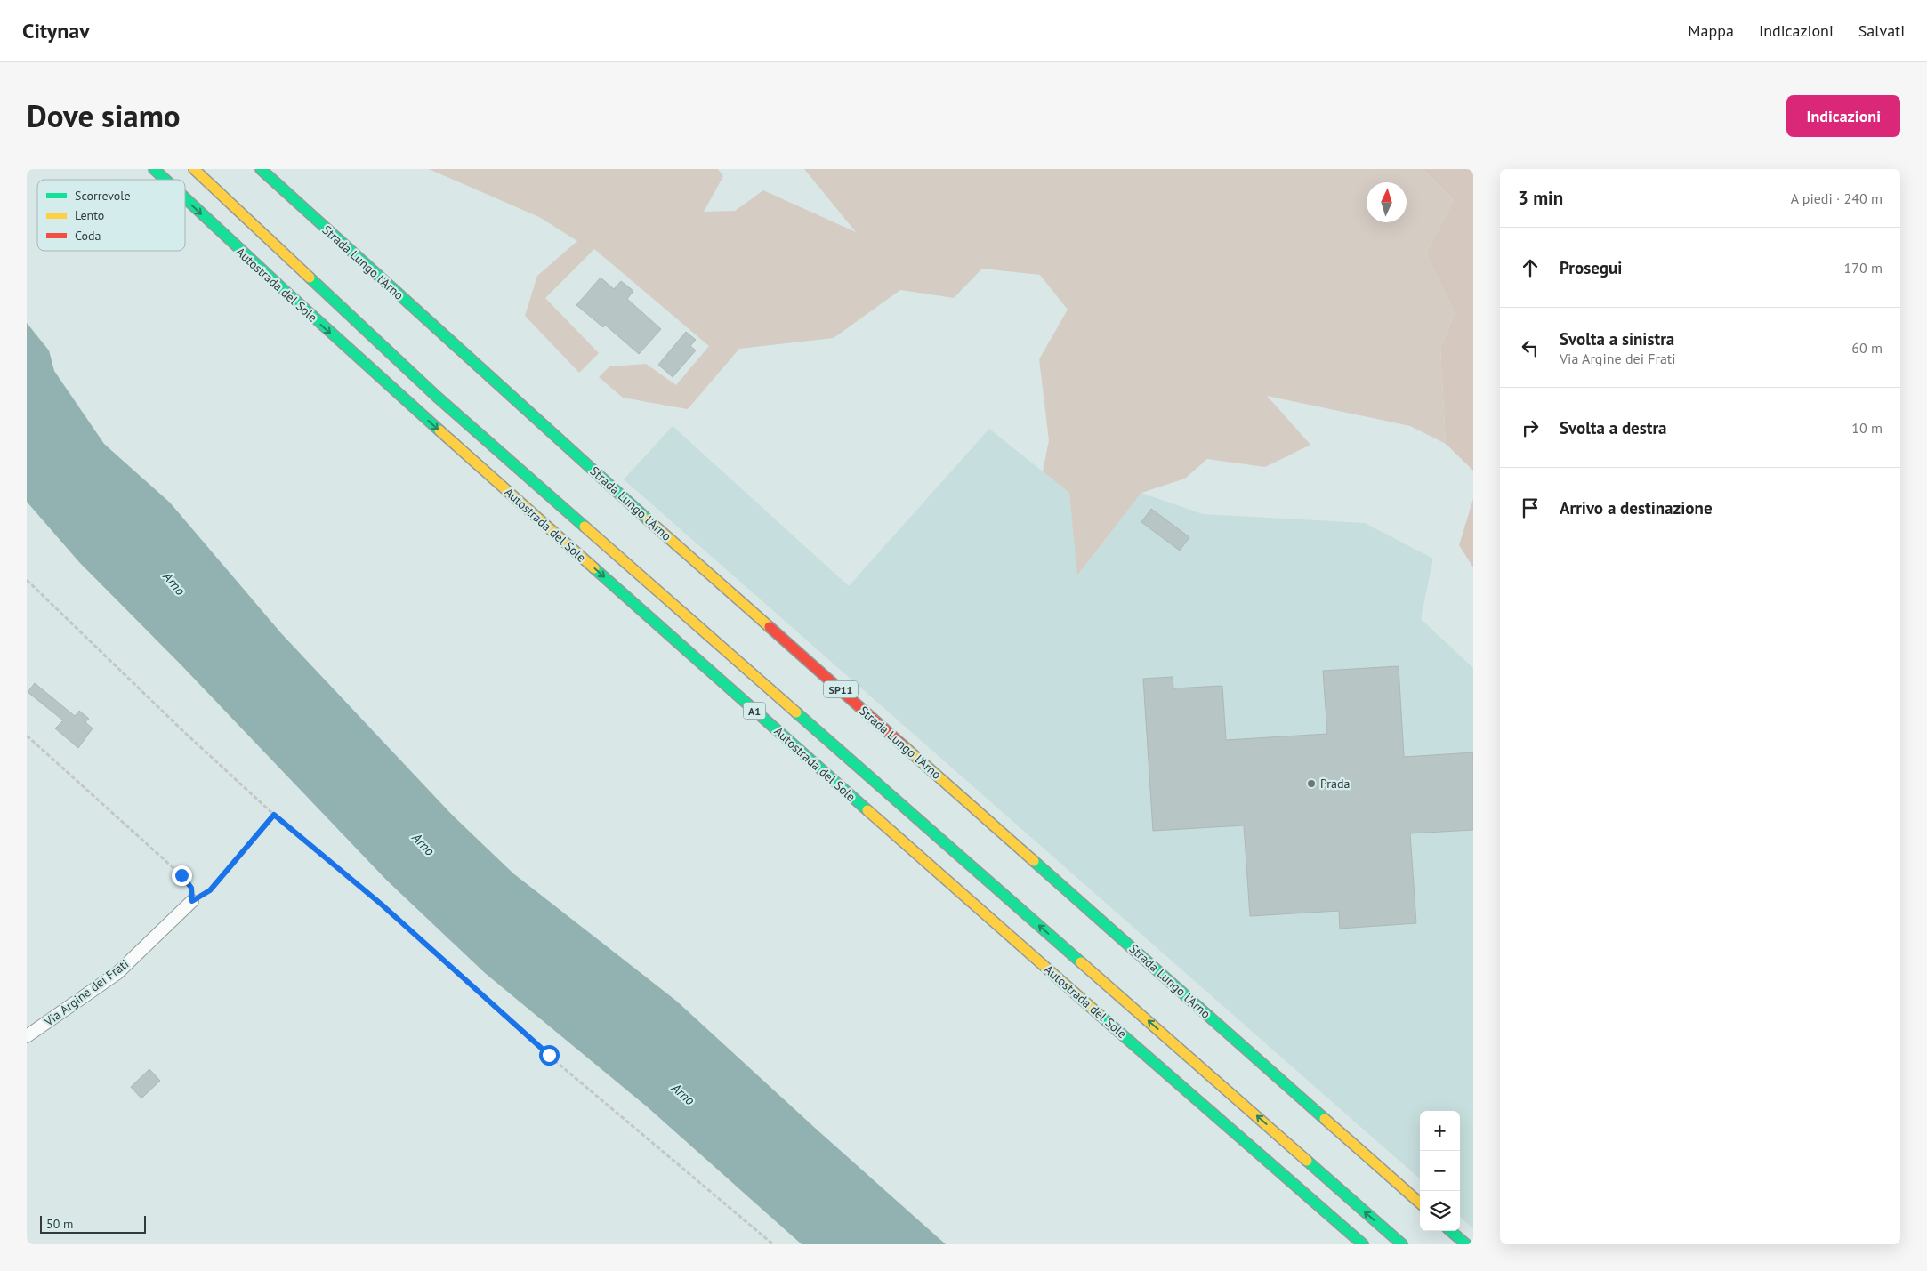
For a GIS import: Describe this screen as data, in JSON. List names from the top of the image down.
{
  "streets": {
    "main road": [
      "Strada Lungo l'Arno",
      "Autostrada del Sole",
      "SP11",
      "A1"
    ],
    "street": ["Via Argine dei Frati"]
  },
  "water": ["Arno"],
  "places": ["Prada"],
  "legend": ["Scorrevole", "Lento", "Coda"],
  "scale_bar": "50 m",
  "north": "top",
  "page": {
    "header": "Citynav",
    "nav": ["Mappa", "Indicazioni", "Salvati"],
    "title": "Dove siamo",
    "buttons": "Indicazioni",
    "heading": ["3 min", "A piedi · 240 m"],
    "list": [
      ["Prosegui", "170 m"],
      ["Svolta a sinistra", "Via Argine dei Frati", "60 m"],
      ["Svolta a destra", "10 m"],
      "Arrivo a destinazione"
    ],
    "map_buttons": ["+", "−"],
    "scale": "50 m"
  }
}
